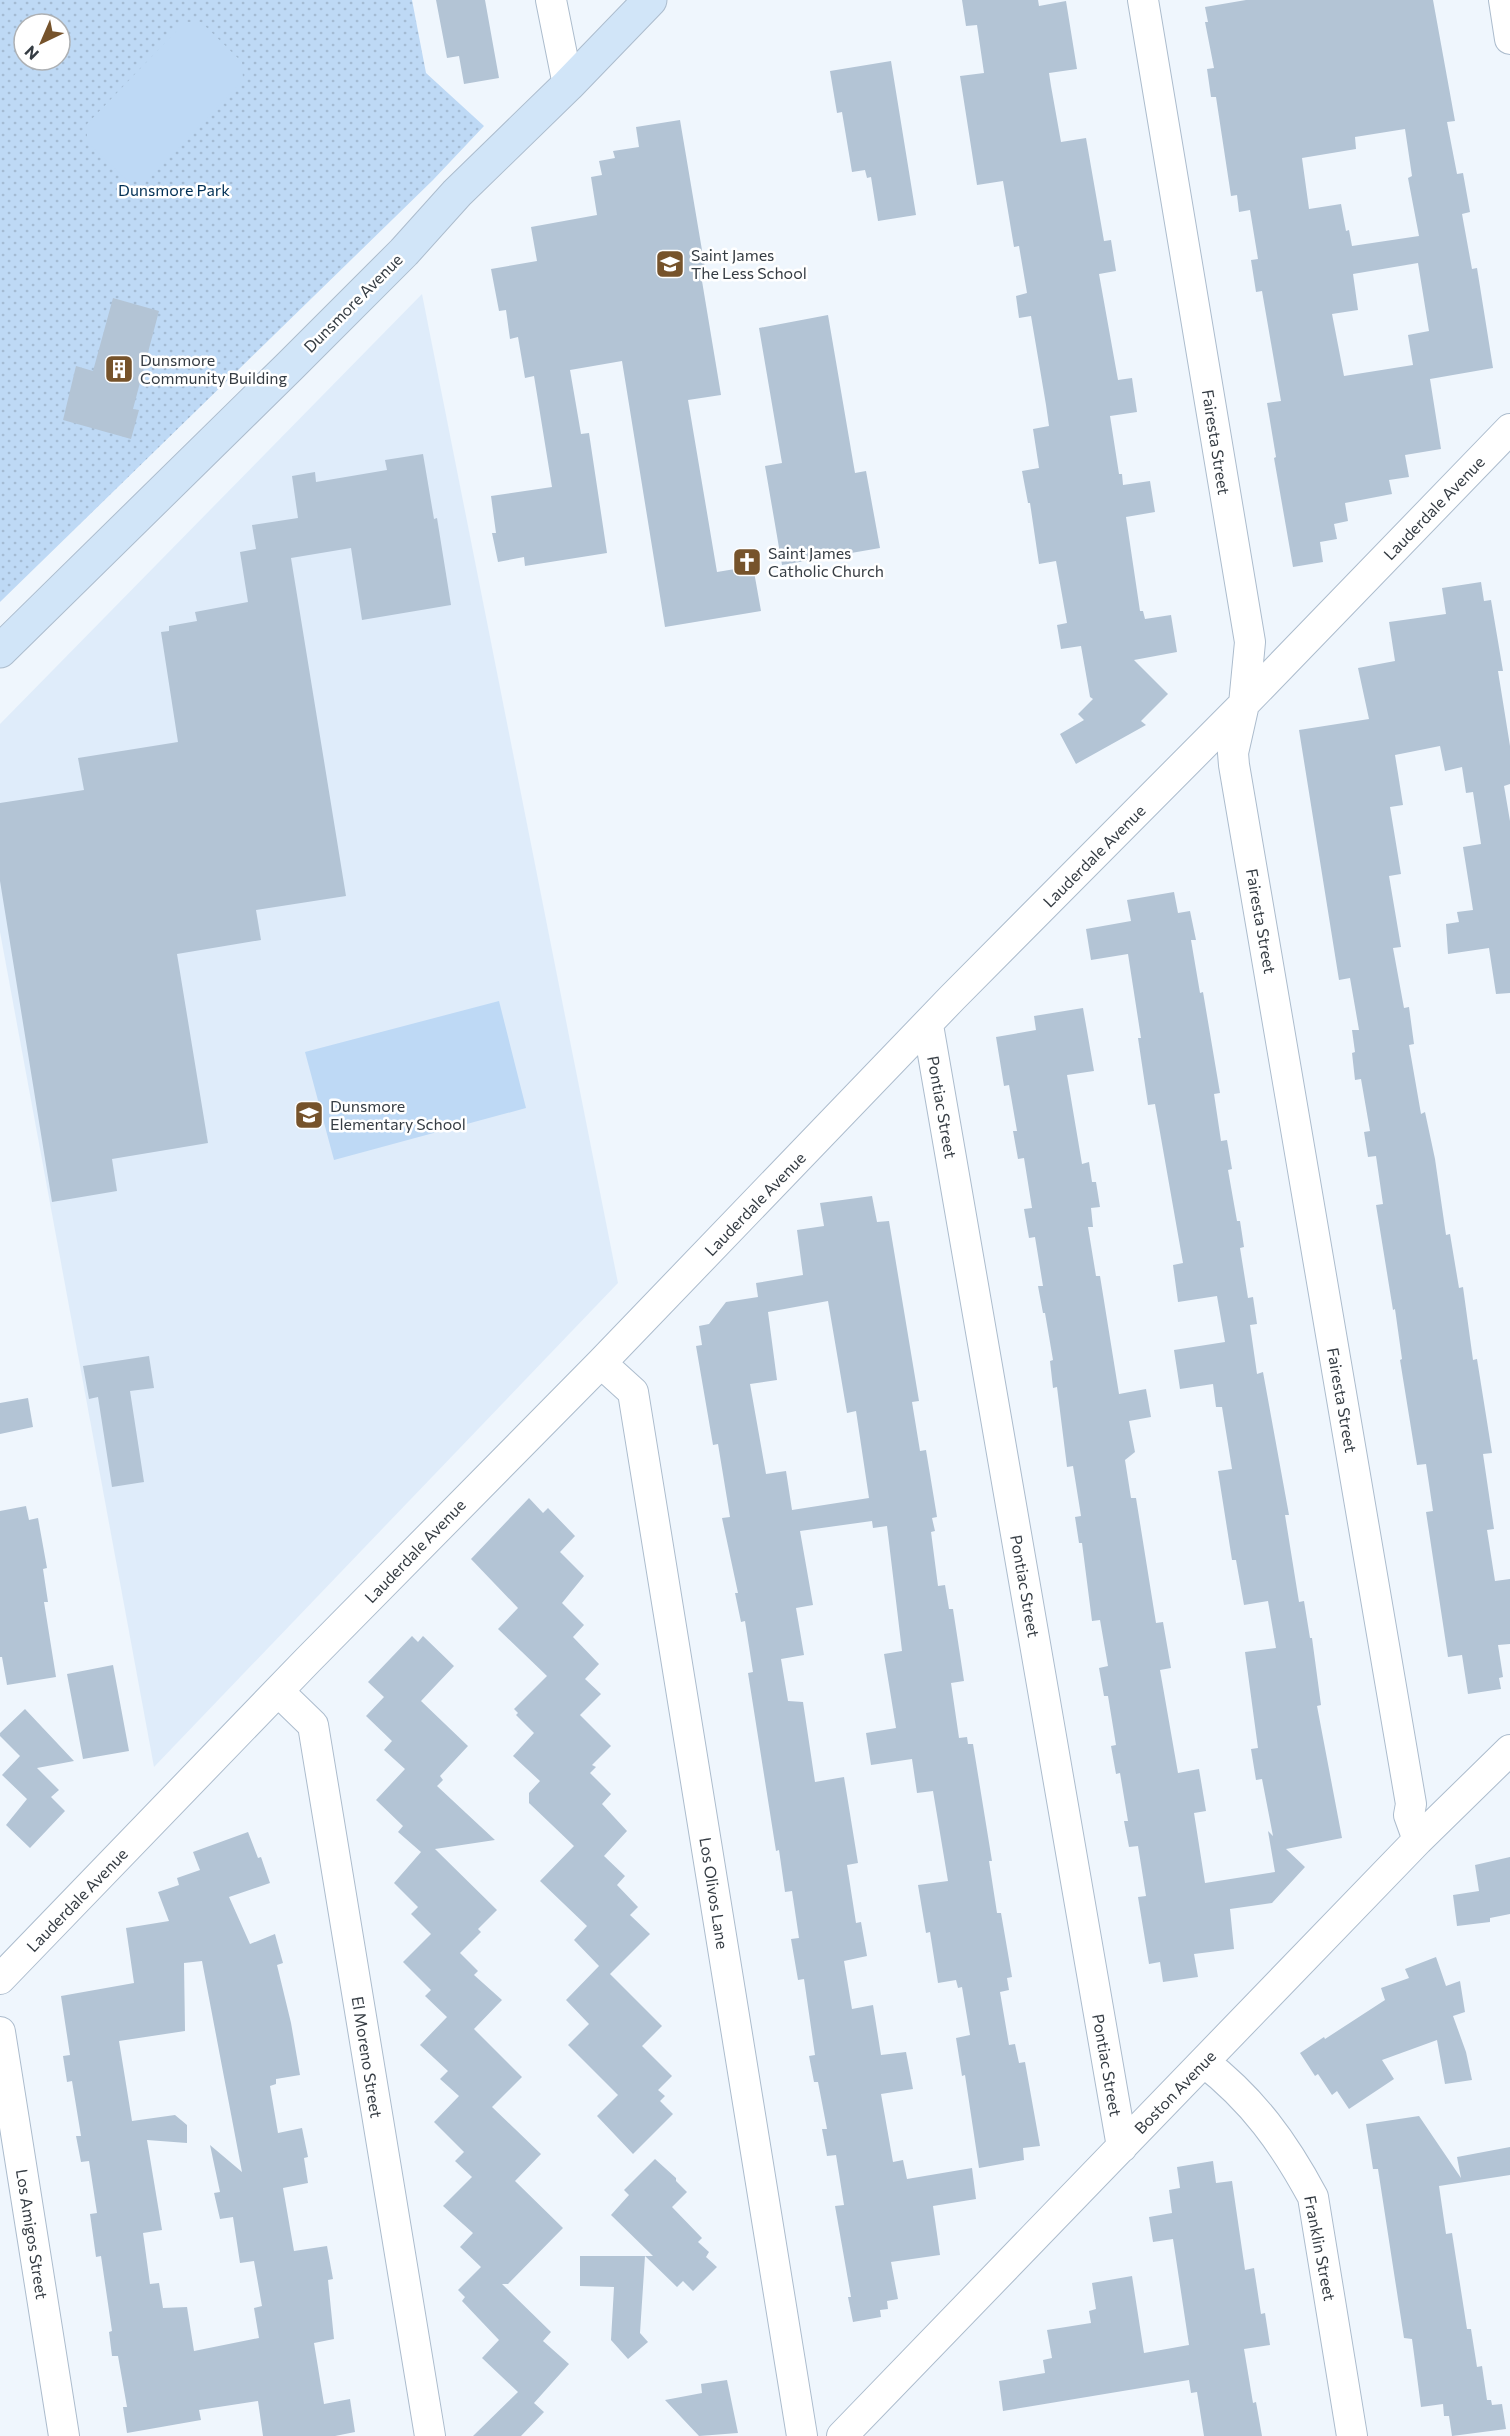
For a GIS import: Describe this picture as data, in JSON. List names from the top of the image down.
{
  "streets": {
    "street": [
      "Dunsmore Avenue",
      "Fairesta Street",
      "Lauderdale Avenue",
      "Pontiac Street",
      "Los Olivos Lane",
      "El Moreno Street",
      "Boston Avenue",
      "Los Amigos Street",
      "Franklin Street"
    ]
  },
  "crossings": [
    ["Fairesta Street", "Lauderdale Avenue"],
    ["Fairesta Street", "Boston Avenue"],
    ["Lauderdale Avenue", "Pontiac Street"],
    ["Lauderdale Avenue", "Los Olivos Lane"],
    ["Lauderdale Avenue", "El Moreno Street"],
    ["Pontiac Street", "Boston Avenue"],
    ["Boston Avenue", "Franklin Street"]
  ],
  "parks": ["Dunsmore Park"],
  "places": {
    "school or university": ["Saint James The Less School", "Dunsmore Elementary School"],
    "building": ["Dunsmore Community Building"],
    "church": ["Saint James Catholic Church"]
  },
  "north": "bottom left"
}
